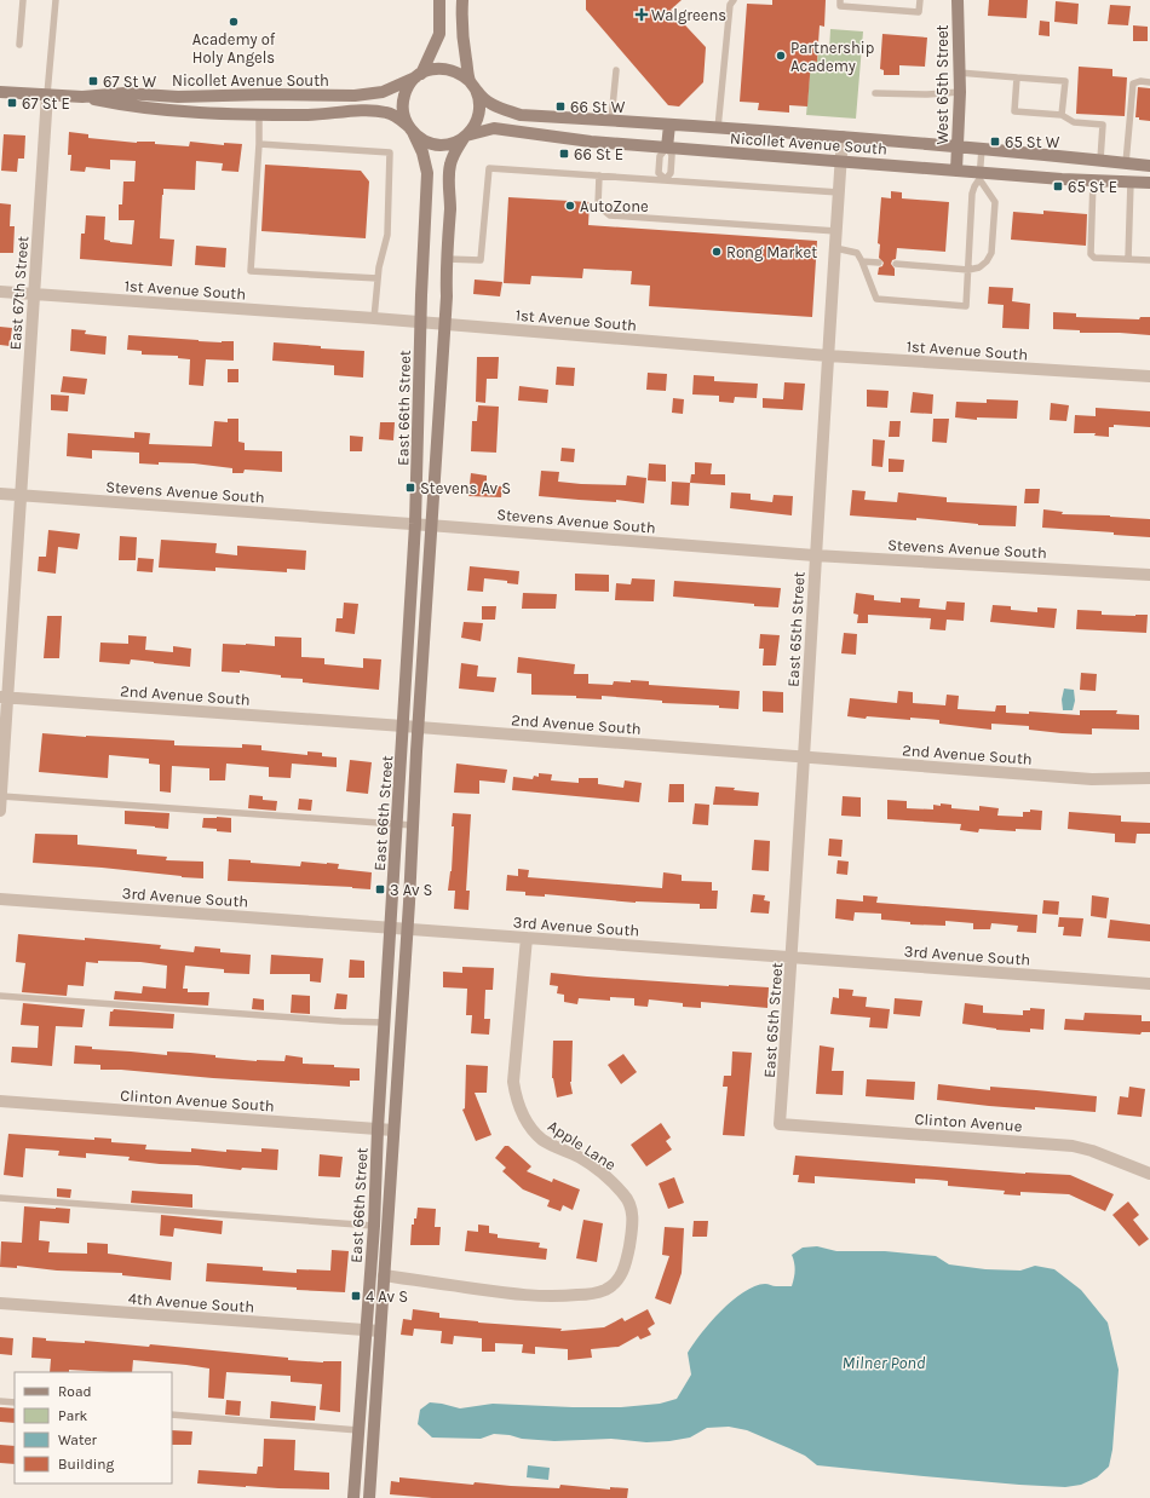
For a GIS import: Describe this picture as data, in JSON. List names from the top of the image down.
{
  "streets": {
    "main road": ["Nicollet Avenue South", "West 65th Street", "East 66th Street"],
    "street": [
      "1st Avenue South",
      "East 67th Street",
      "Stevens Avenue South",
      "East 65th Street",
      "2nd Avenue South",
      "3rd Avenue South",
      "Clinton Avenue South",
      "Clinton Avenue",
      "Apple Lane",
      "4th Avenue South"
    ]
  },
  "crossings": [
    ["Nicollet Avenue South", "West 65th Street"],
    ["Nicollet Avenue South", "East 67th Street"],
    ["Nicollet Avenue South", "East 66th Street"],
    ["Nicollet Avenue South", "East 65th Street"],
    ["1st Avenue South", "East 67th Street"],
    ["1st Avenue South", "East 66th Street"],
    ["1st Avenue South", "East 65th Street"],
    ["East 67th Street", "Stevens Avenue South"],
    ["East 67th Street", "2nd Avenue South"],
    ["East 66th Street", "Stevens Avenue South"],
    ["East 66th Street", "2nd Avenue South"],
    ["East 66th Street", "3rd Avenue South"],
    ["East 66th Street", "Clinton Avenue South"],
    ["East 66th Street", "Apple Lane"],
    ["East 66th Street", "4th Avenue South"],
    ["Stevens Avenue South", "East 65th Street"],
    ["East 65th Street", "2nd Avenue South"],
    ["East 65th Street", "3rd Avenue South"],
    ["East 65th Street", "Clinton Avenue"],
    ["3rd Avenue South", "Apple Lane"]
  ],
  "water": ["Milner Pond"],
  "places": {
    "health": ["Walgreens"],
    "other": [
      "Academy of Holy Angels",
      "Partnership Academy",
      "AutoZone",
      "Rong Market"
    ],
    "transit": [
      "67 St W",
      "67 St E",
      "66 St W",
      "65 St W",
      "66 St E",
      "65 St E",
      "Stevens Av S",
      "3 Av S",
      "4 Av S"
    ]
  },
  "legend": [
    "Road",
    "Park",
    "Water",
    "Building"
  ]
}
